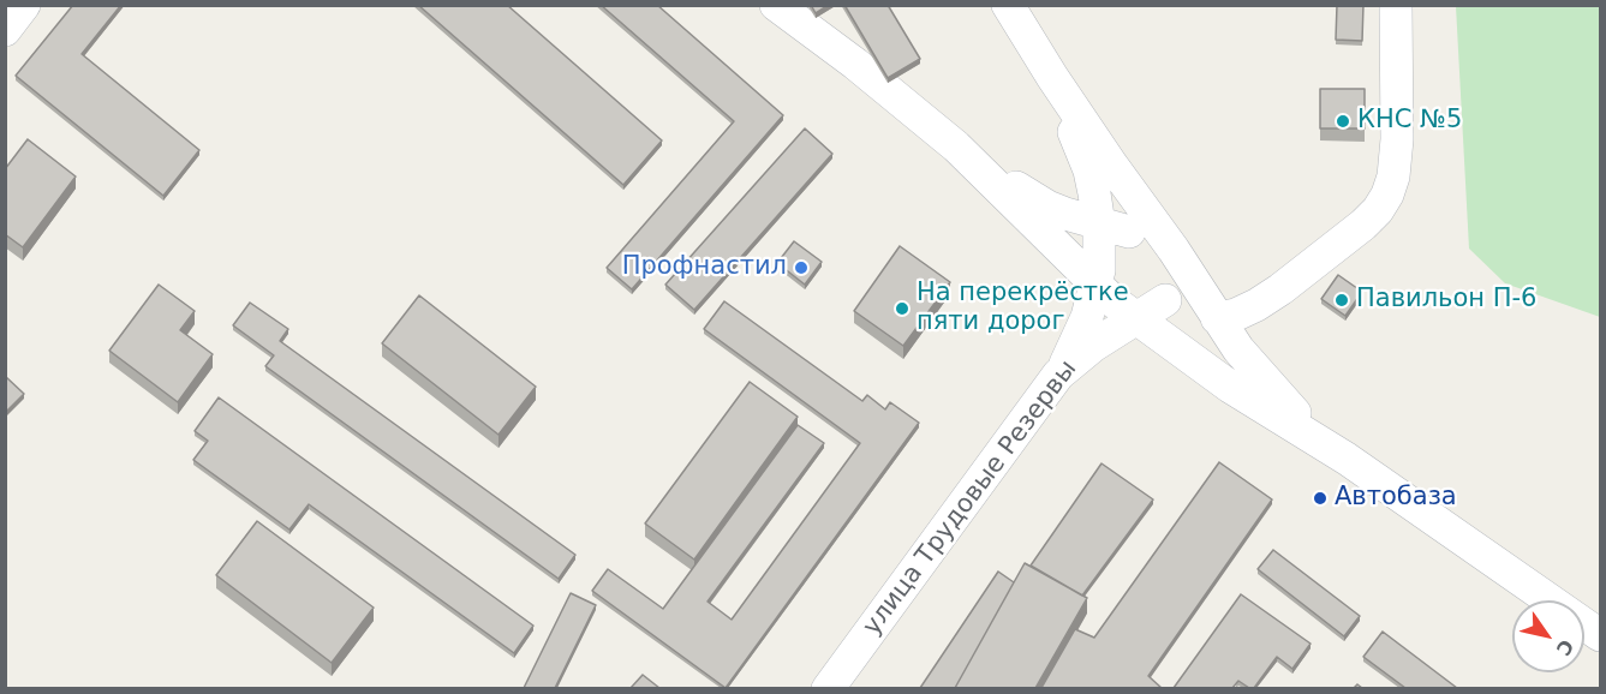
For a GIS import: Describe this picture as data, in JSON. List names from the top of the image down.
{
  "streets": {
    "street": ["улица Трудовые Резервы"]
  },
  "places": [
    "КНС №5",
    "Профнастил",
    "Павильон П-6",
    "На перекрёстке пяти дорог",
    "Автобаза"
  ],
  "north": "bottom right"
}
